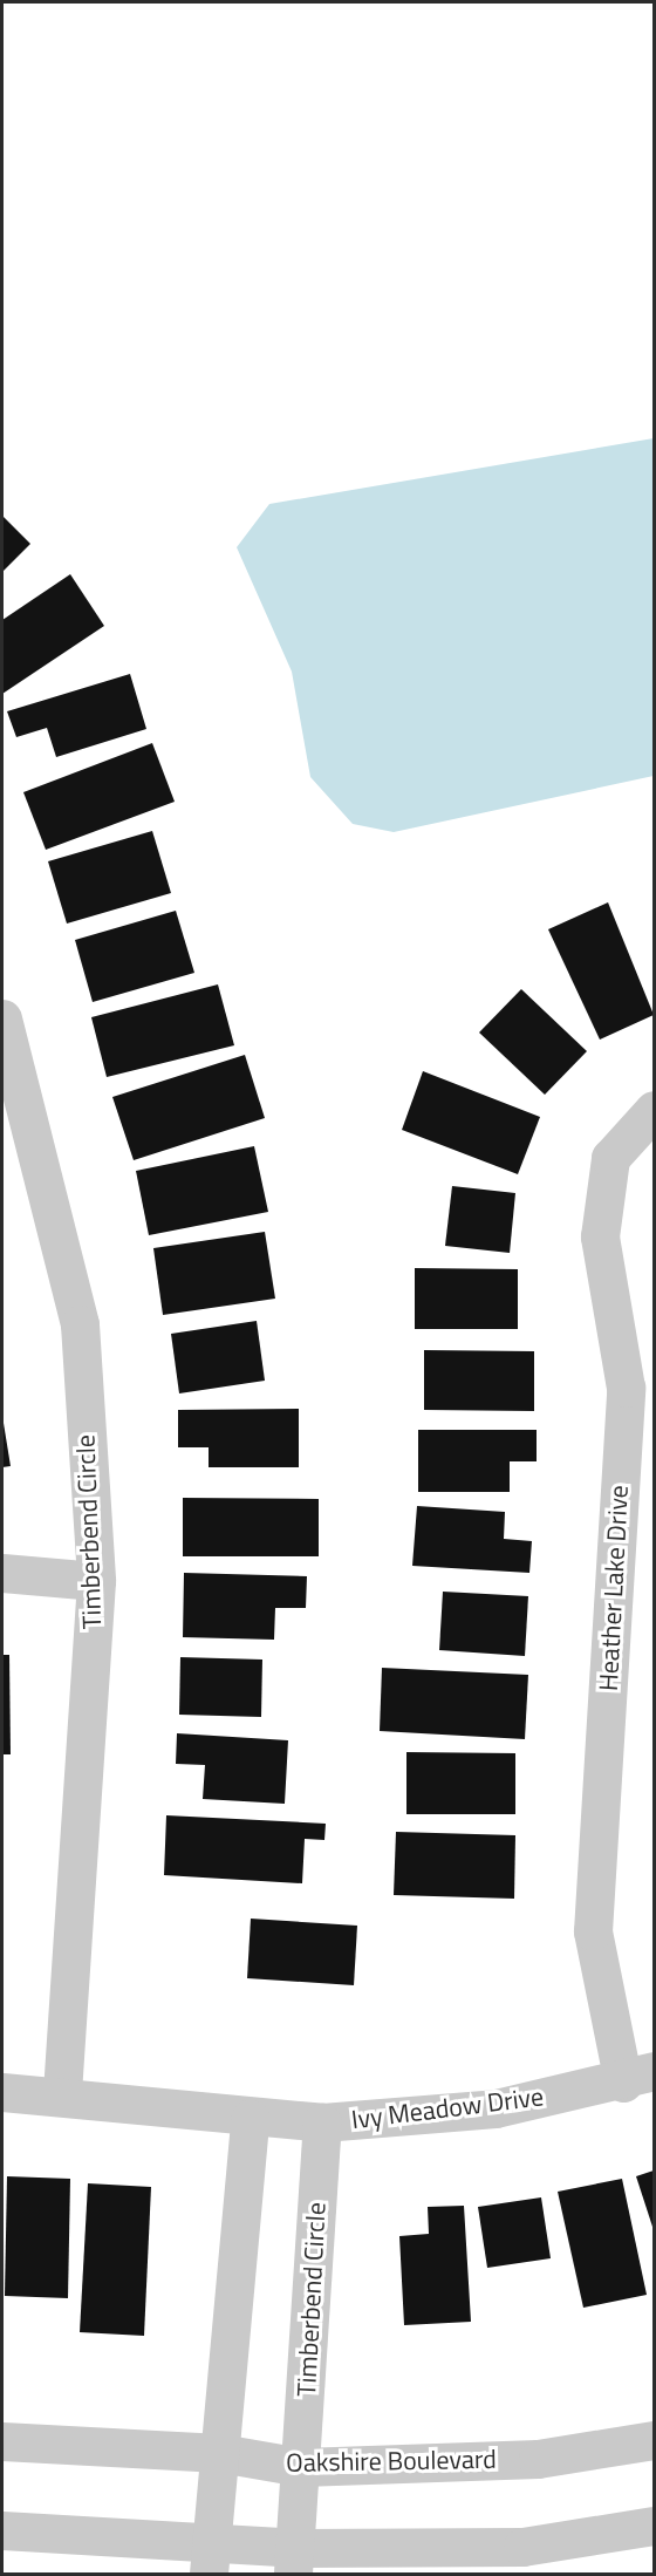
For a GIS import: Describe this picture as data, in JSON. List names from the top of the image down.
{
  "streets": {
    "street": [
      "Timberbend Circle",
      "Heather Lake Drive",
      "Ivy Meadow Drive",
      "Oakshire Boulevard"
    ]
  },
  "crossings": [
    ["Timberbend Circle", "Ivy Meadow Drive"],
    ["Timberbend Circle", "Oakshire Boulevard"],
    ["Heather Lake Drive", "Ivy Meadow Drive"]
  ]
}
